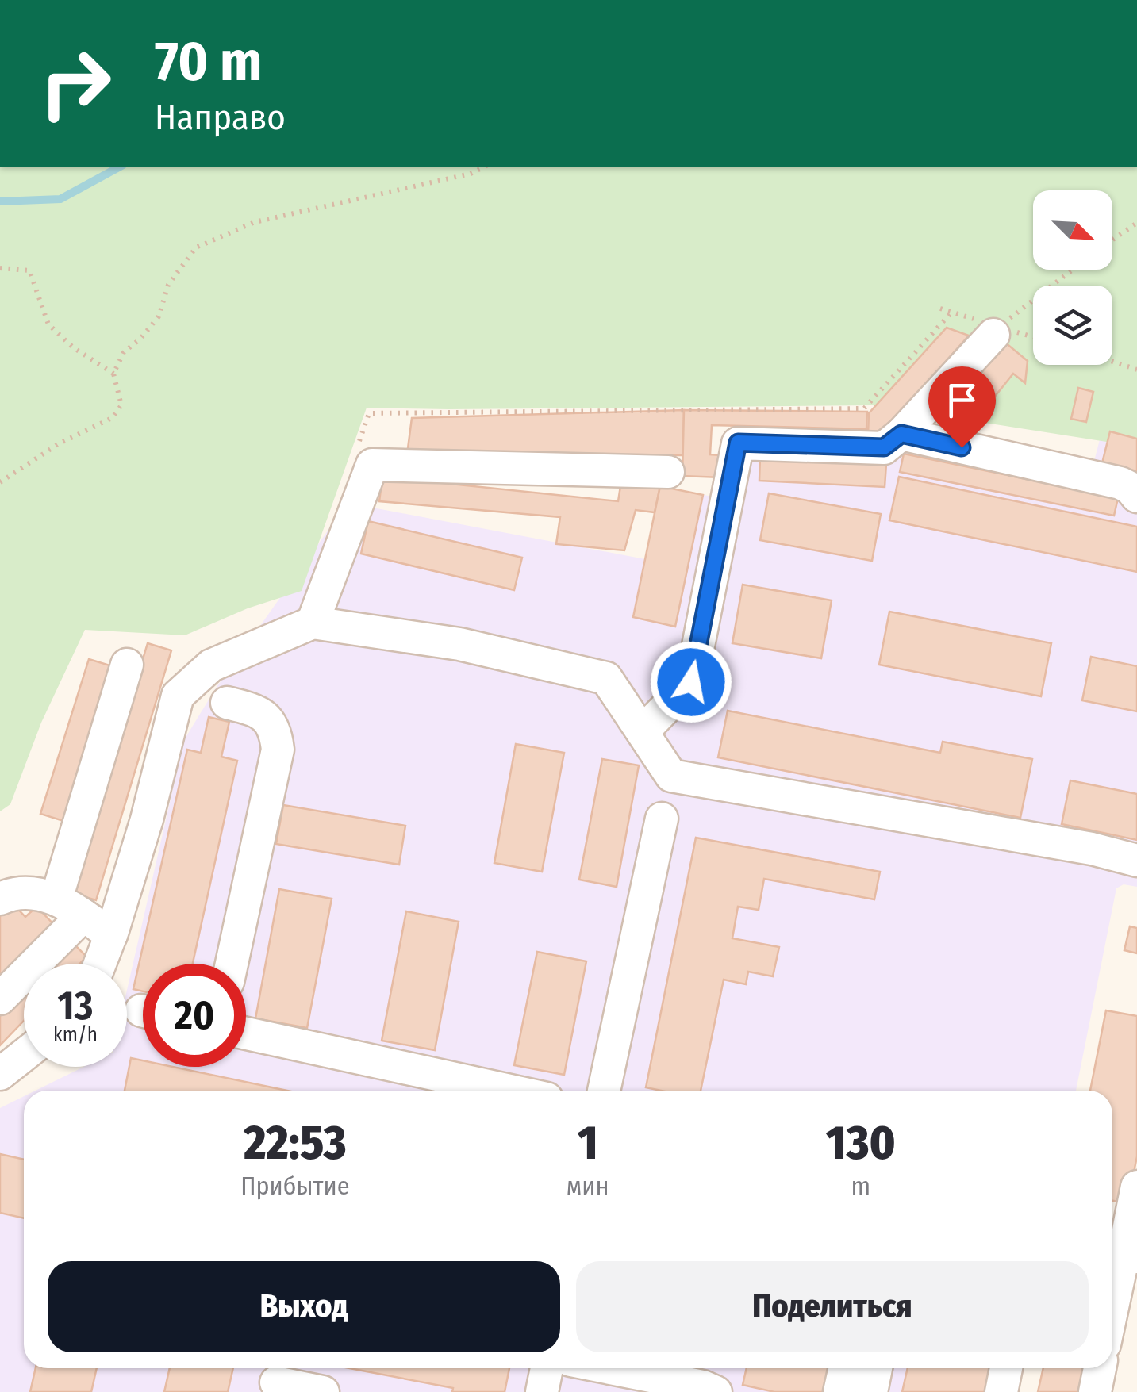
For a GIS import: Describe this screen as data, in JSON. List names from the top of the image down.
{
  "north": "bottom right",
  "page": {
    "turn": ["70 m", "Направо"],
    "speed": "13 km/h",
    "limit": "20",
    "eta": [
      "22:53",
      "Прибытие",
      "1",
      "мин",
      "130",
      "m"
    ],
    "buttons": ["Выход", "Поделиться"]
  }
}
